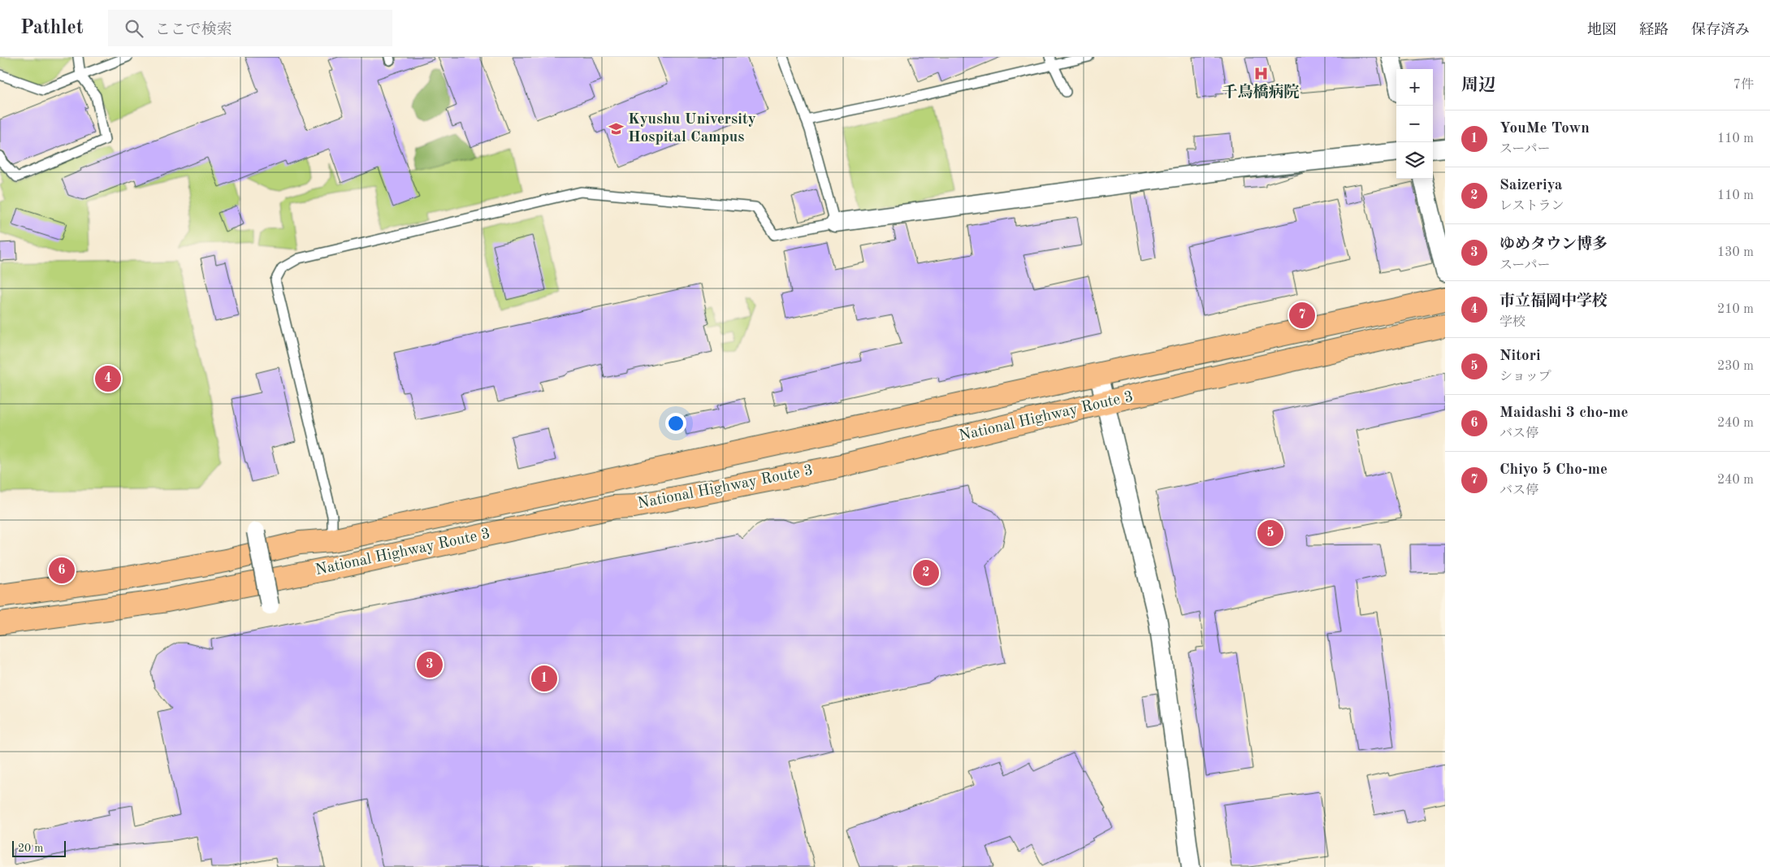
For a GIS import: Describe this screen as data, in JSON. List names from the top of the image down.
{
  "streets": {
    "highway": ["National Highway Route 3"]
  },
  "places": {
    "hospital": ["千鳥橋病院"],
    "school or university": ["Kyushu University Hospital Campus"]
  },
  "scale_bar": "20 m",
  "page": {
    "header": "Pathlet",
    "search": "ここで検索",
    "nav": ["地図", "経路", "保存済み"],
    "heading": ["周辺", "7件"],
    "map_buttons": ["+", "−"],
    "list": [
      {
        "mark": "1",
        "name": "YouMe Town",
        "note": "スーパー",
        "value": "110 m"
      },
      {
        "mark": "2",
        "name": "Saizeriya",
        "note": "レストラン",
        "value": "110 m"
      },
      {
        "mark": "3",
        "name": "ゆめタウン博多",
        "note": "スーパー",
        "value": "130 m"
      },
      {
        "mark": "4",
        "name": "市立福岡中学校",
        "note": "学校",
        "value": "210 m"
      },
      {
        "mark": "5",
        "name": "Nitori",
        "note": "ショップ",
        "value": "230 m"
      },
      {
        "mark": "6",
        "name": "Maidashi 3 cho-me",
        "note": "バス停",
        "value": "240 m"
      },
      {
        "mark": "7",
        "name": "Chiyo 5 Cho-me",
        "note": "バス停",
        "value": "240 m"
      }
    ],
    "pins": [
      "7",
      "4",
      "5",
      "6",
      "2",
      "3",
      "1"
    ],
    "scale": "20 m"
  }
}
